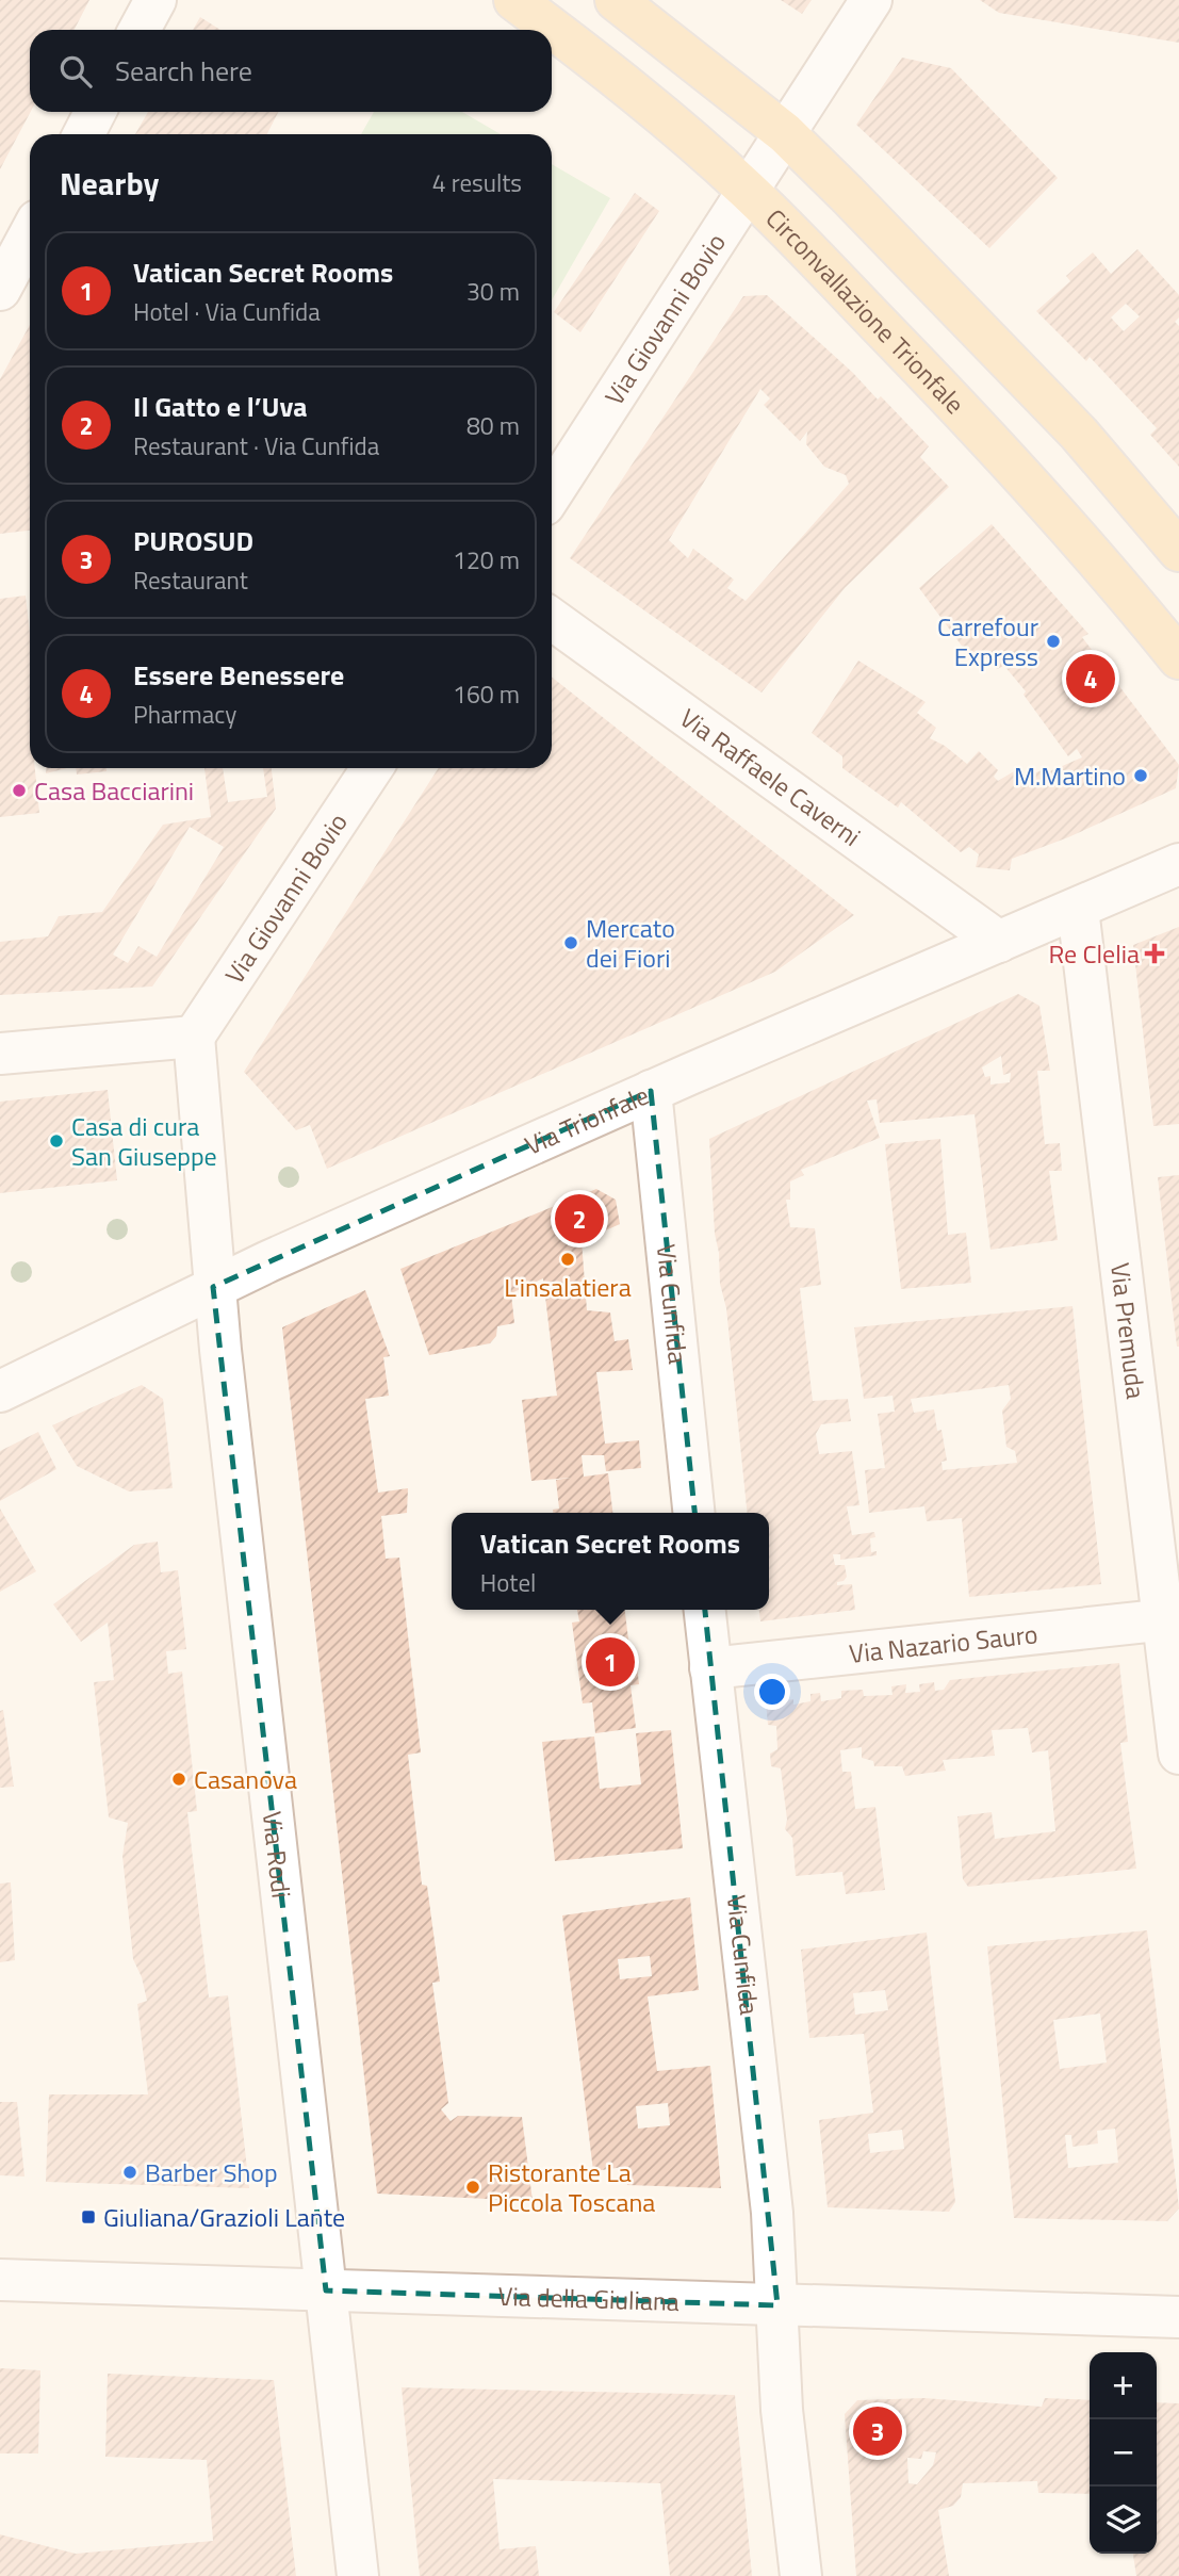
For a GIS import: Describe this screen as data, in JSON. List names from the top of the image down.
{
  "streets": {
    "main road": ["Circonvallazione Trionfale"],
    "street": [
      "Via Giovanni Bovio",
      "Via Raffaele Caverni",
      "Via Trionfale",
      "Via Cunfida",
      "Via Premuda",
      "Via Nazario Sauro",
      "Via Rodi",
      "Via della Giuliana"
    ]
  },
  "crossings": [
    ["Circonvallazione Trionfale", "Via Giovanni Bovio"],
    ["Via Giovanni Bovio", "Via Rodi"],
    ["Via Raffaele Caverni", "Via Trionfale"],
    ["Via Trionfale", "Via Cunfida"],
    ["Via Trionfale", "Via Premuda"],
    ["Via Trionfale", "Via Rodi"],
    ["Via Cunfida", "Via Nazario Sauro"],
    ["Via Cunfida", "Via della Giuliana"],
    ["Via Premuda", "Via Nazario Sauro"],
    ["Via Rodi", "Via della Giuliana"]
  ],
  "places": {
    "other": [
      "Carrefour Express",
      "M.Martino",
      "Casa Bacciarini",
      "Mercato dei Fiori",
      "Casa di cura San Giuseppe",
      "L'insalatiera",
      "Casanova",
      "Barber Shop",
      "Ristorante La Piccola Toscana"
    ],
    "health": ["Re Clelia"],
    "transit": ["Giuliana/Grazioli Lante"]
  },
  "page": {
    "search": "Search here",
    "heading": ["Nearby", "4 results"],
    "list": [
      {
        "mark": "1",
        "name": "Vatican Secret Rooms",
        "note": "Hotel · Via Cunfida",
        "value": "30 m"
      },
      {
        "mark": "2",
        "name": "Il Gatto e l’Uva",
        "note": "Restaurant · Via Cunfida",
        "value": "80 m"
      },
      {
        "mark": "3",
        "name": "PUROSUD",
        "note": "Restaurant",
        "value": "120 m"
      },
      {
        "mark": "4",
        "name": "Essere Benessere",
        "note": "Pharmacy",
        "value": "160 m"
      }
    ],
    "pins": [
      "4",
      "2",
      "1",
      "3"
    ],
    "popup": ["Vatican Secret Rooms", "Hotel"],
    "map_buttons": ["+", "−"]
  }
}
